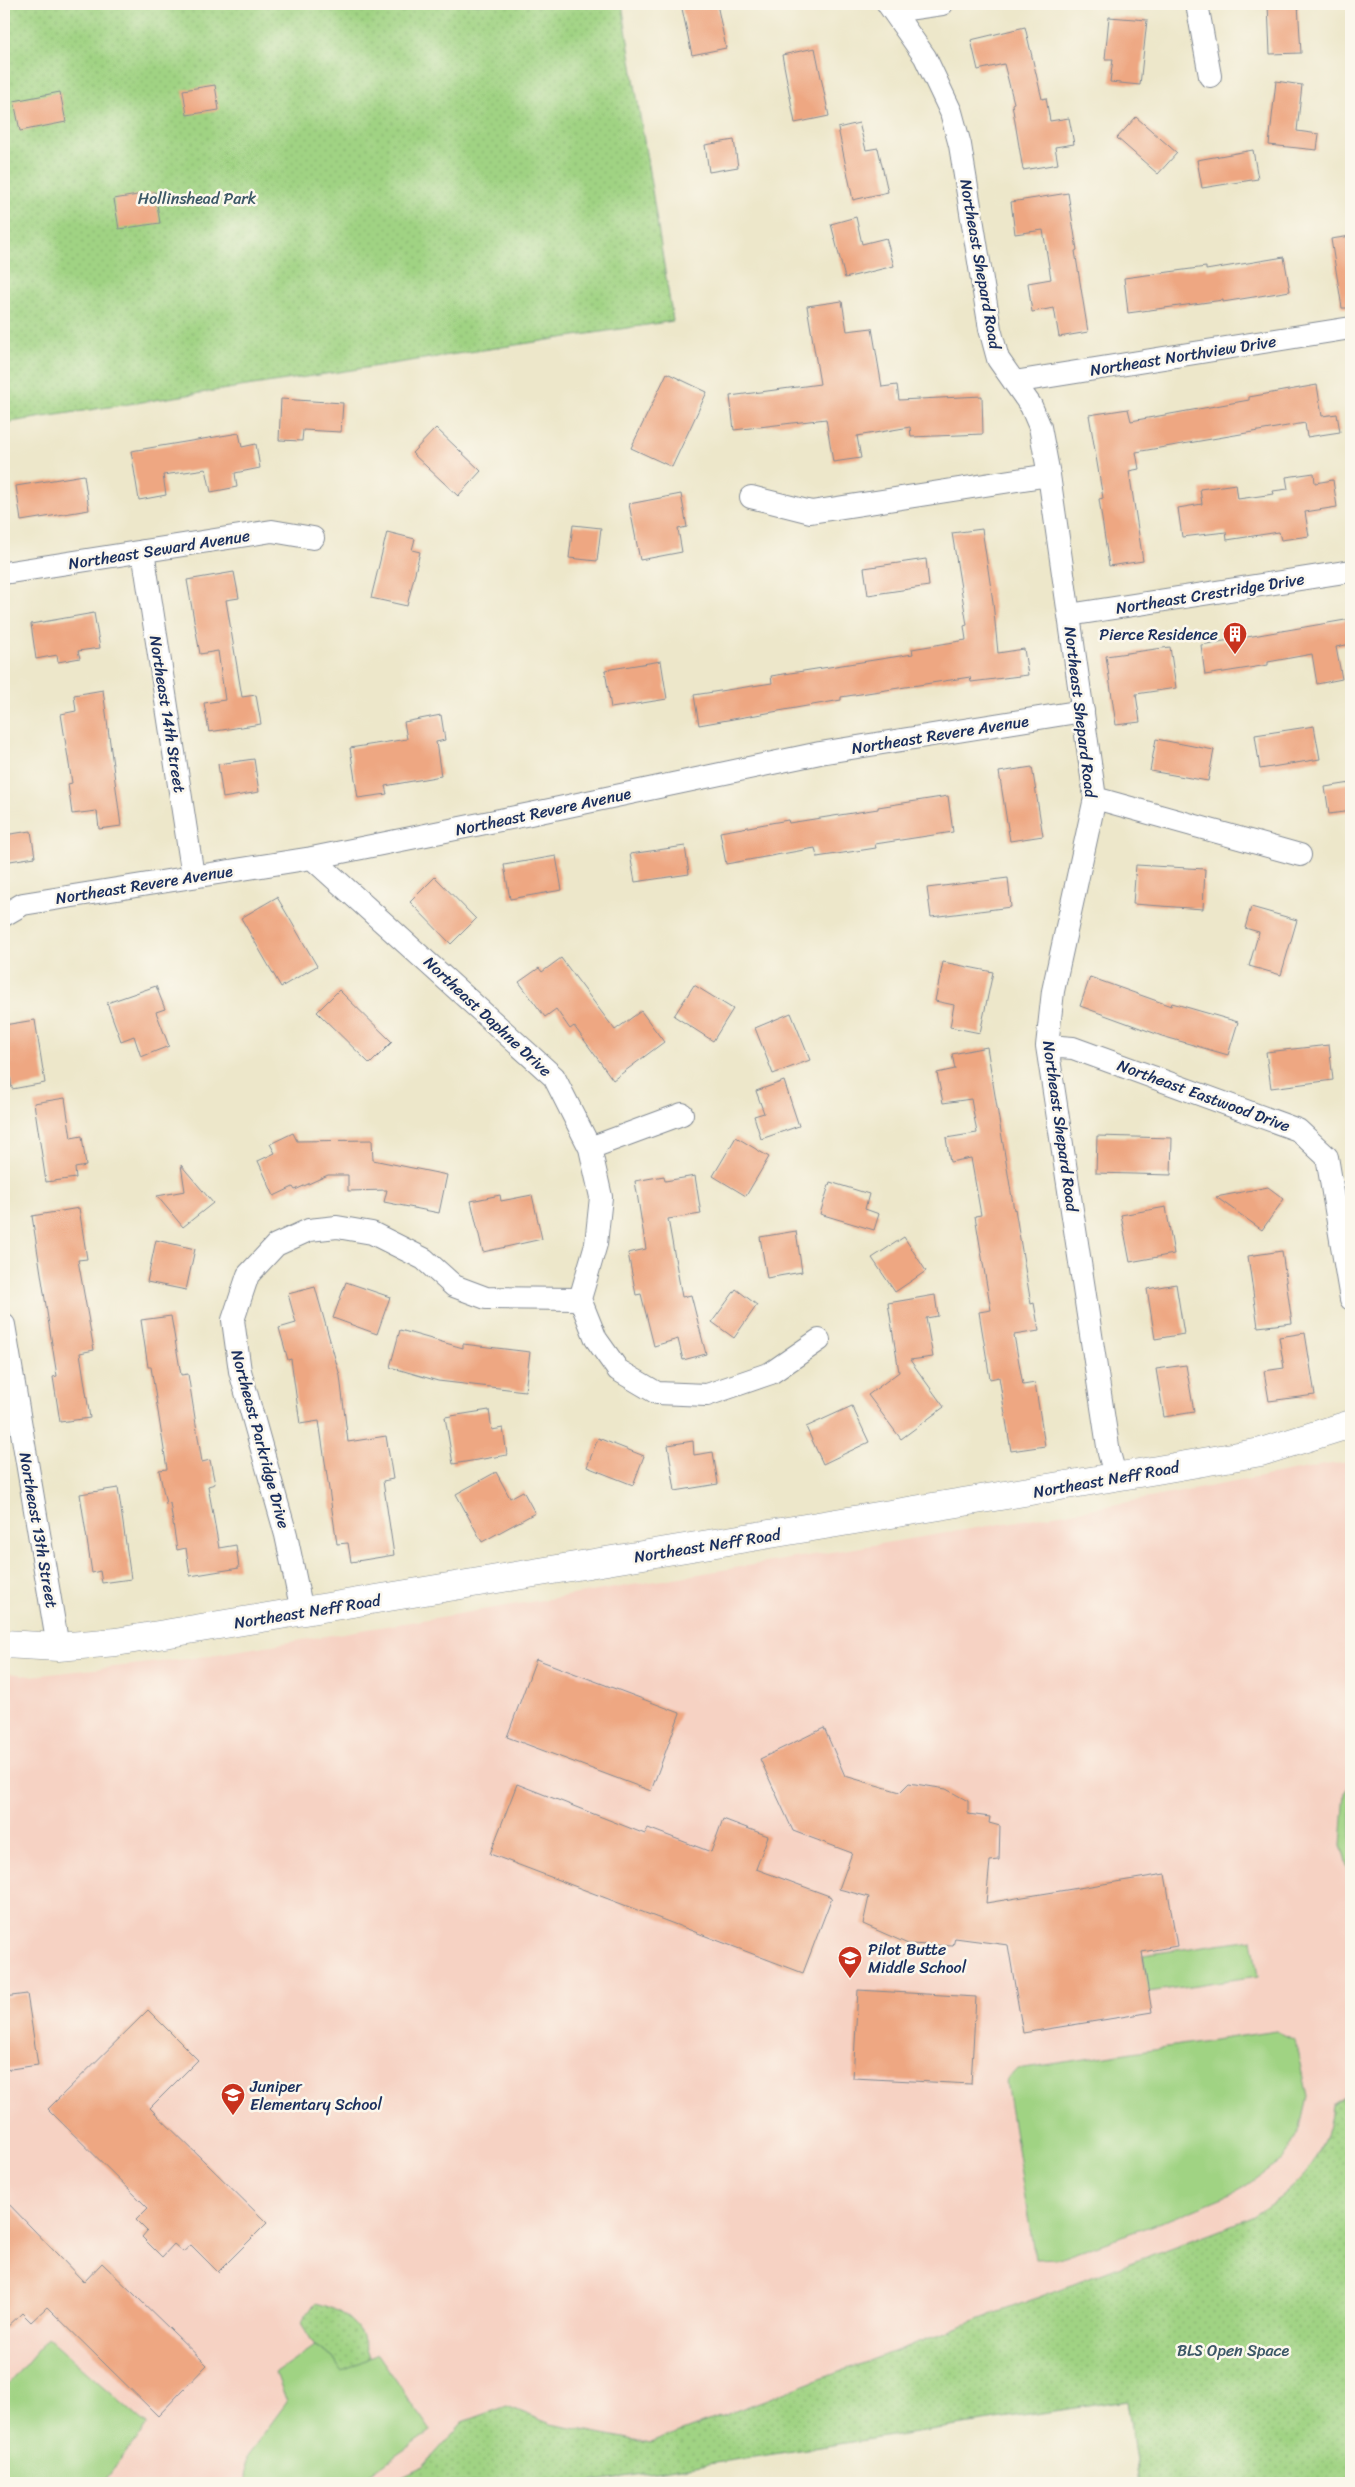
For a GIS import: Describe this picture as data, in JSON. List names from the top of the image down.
{
  "streets": {
    "main road": ["Northeast Neff Road"],
    "street": [
      "Northeast Shepard Road",
      "Northeast Northview Drive",
      "Northeast Seward Avenue",
      "Northeast Crestridge Drive",
      "Northeast 14th Street",
      "Northeast Revere Avenue",
      "Northeast Daphne Drive",
      "Northeast Eastwood Drive",
      "Northeast Parkridge Drive",
      "Northeast 13th Street"
    ]
  },
  "crossings": [
    ["Northeast Shepard Road", "Northeast Northview Drive"],
    ["Northeast Shepard Road", "Northeast Crestridge Drive"],
    ["Northeast Shepard Road", "Northeast Revere Avenue"],
    ["Northeast Shepard Road", "Northeast Eastwood Drive"],
    ["Northeast Shepard Road", "Northeast Neff Road"],
    ["Northeast Seward Avenue", "Northeast 14th Street"],
    ["Northeast 14th Street", "Northeast Revere Avenue"],
    ["Northeast Revere Avenue", "Northeast Daphne Drive"],
    ["Northeast Daphne Drive", "Northeast Parkridge Drive"],
    ["Northeast Parkridge Drive", "Northeast Neff Road"],
    ["Northeast Neff Road", "Northeast 13th Street"]
  ],
  "parks": ["Hollinshead Park", "BLS Open Space"],
  "places": {
    "building": ["Pierce Residence"],
    "school or university": ["Pilot Butte Middle School", "Juniper Elementary School"]
  }
}
